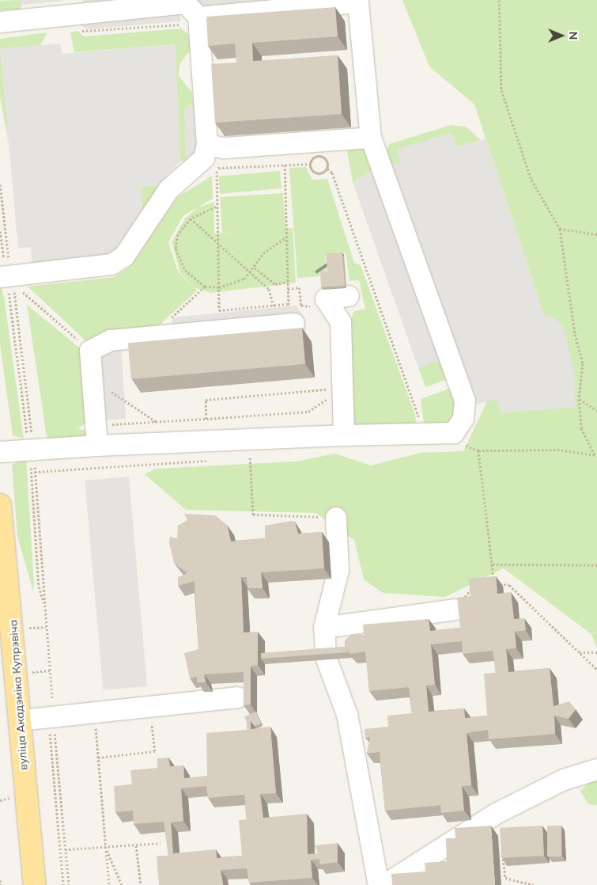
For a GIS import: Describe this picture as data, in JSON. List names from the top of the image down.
{
  "streets": {
    "main road": ["вуліца Акадэміка Купрэвіча"]
  },
  "north": "right"
}
